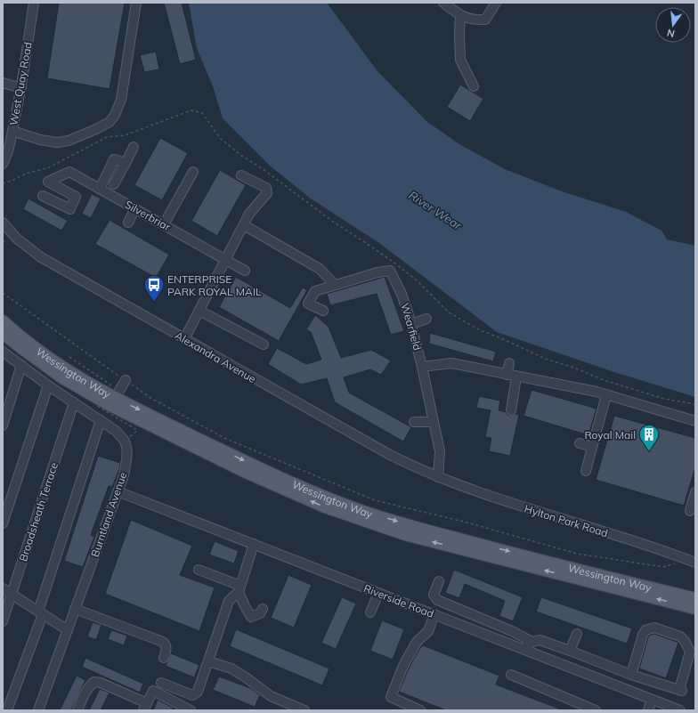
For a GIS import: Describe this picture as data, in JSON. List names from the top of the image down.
{
  "streets": {
    "main road": ["Wessington Way"],
    "street": [
      "West Quay Road",
      "Silverbriar",
      "Wearfield",
      "Alexandra Avenue",
      "Broadsheath Terrace",
      "Burntland Avenue",
      "Hylton Park Road",
      "Riverside Road"
    ]
  },
  "crossings": [
    ["Wearfield", "Alexandra Avenue"],
    ["Wearfield", "Hylton Park Road"],
    ["Alexandra Avenue", "Hylton Park Road"],
    ["Broadsheath Terrace", "Burntland Avenue"],
    ["Burntland Avenue", "Riverside Road"]
  ],
  "water": ["River Wear"],
  "places": {
    "bus stop": ["ENTERPRISE PARK ROYAL MAIL"],
    "building": ["Royal Mail"]
  },
  "north": "bottom"
}
